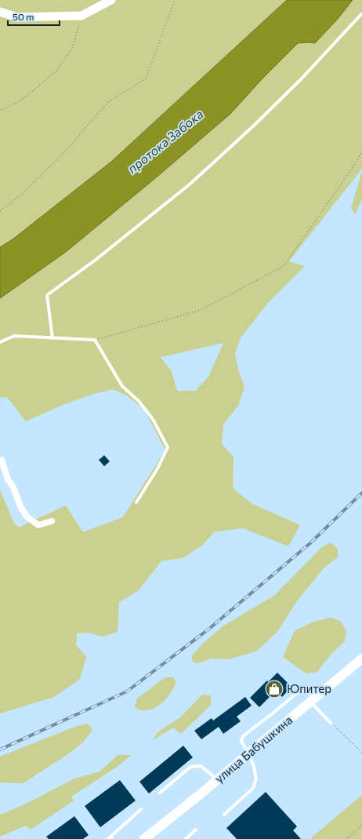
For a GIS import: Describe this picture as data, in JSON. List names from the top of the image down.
{
  "streets": {
    "main road": ["улица Бабушкина"]
  },
  "water": ["протока Забока"],
  "places": {
    "shop": ["Юпитер"]
  },
  "scale_bar": "50 m"
}
